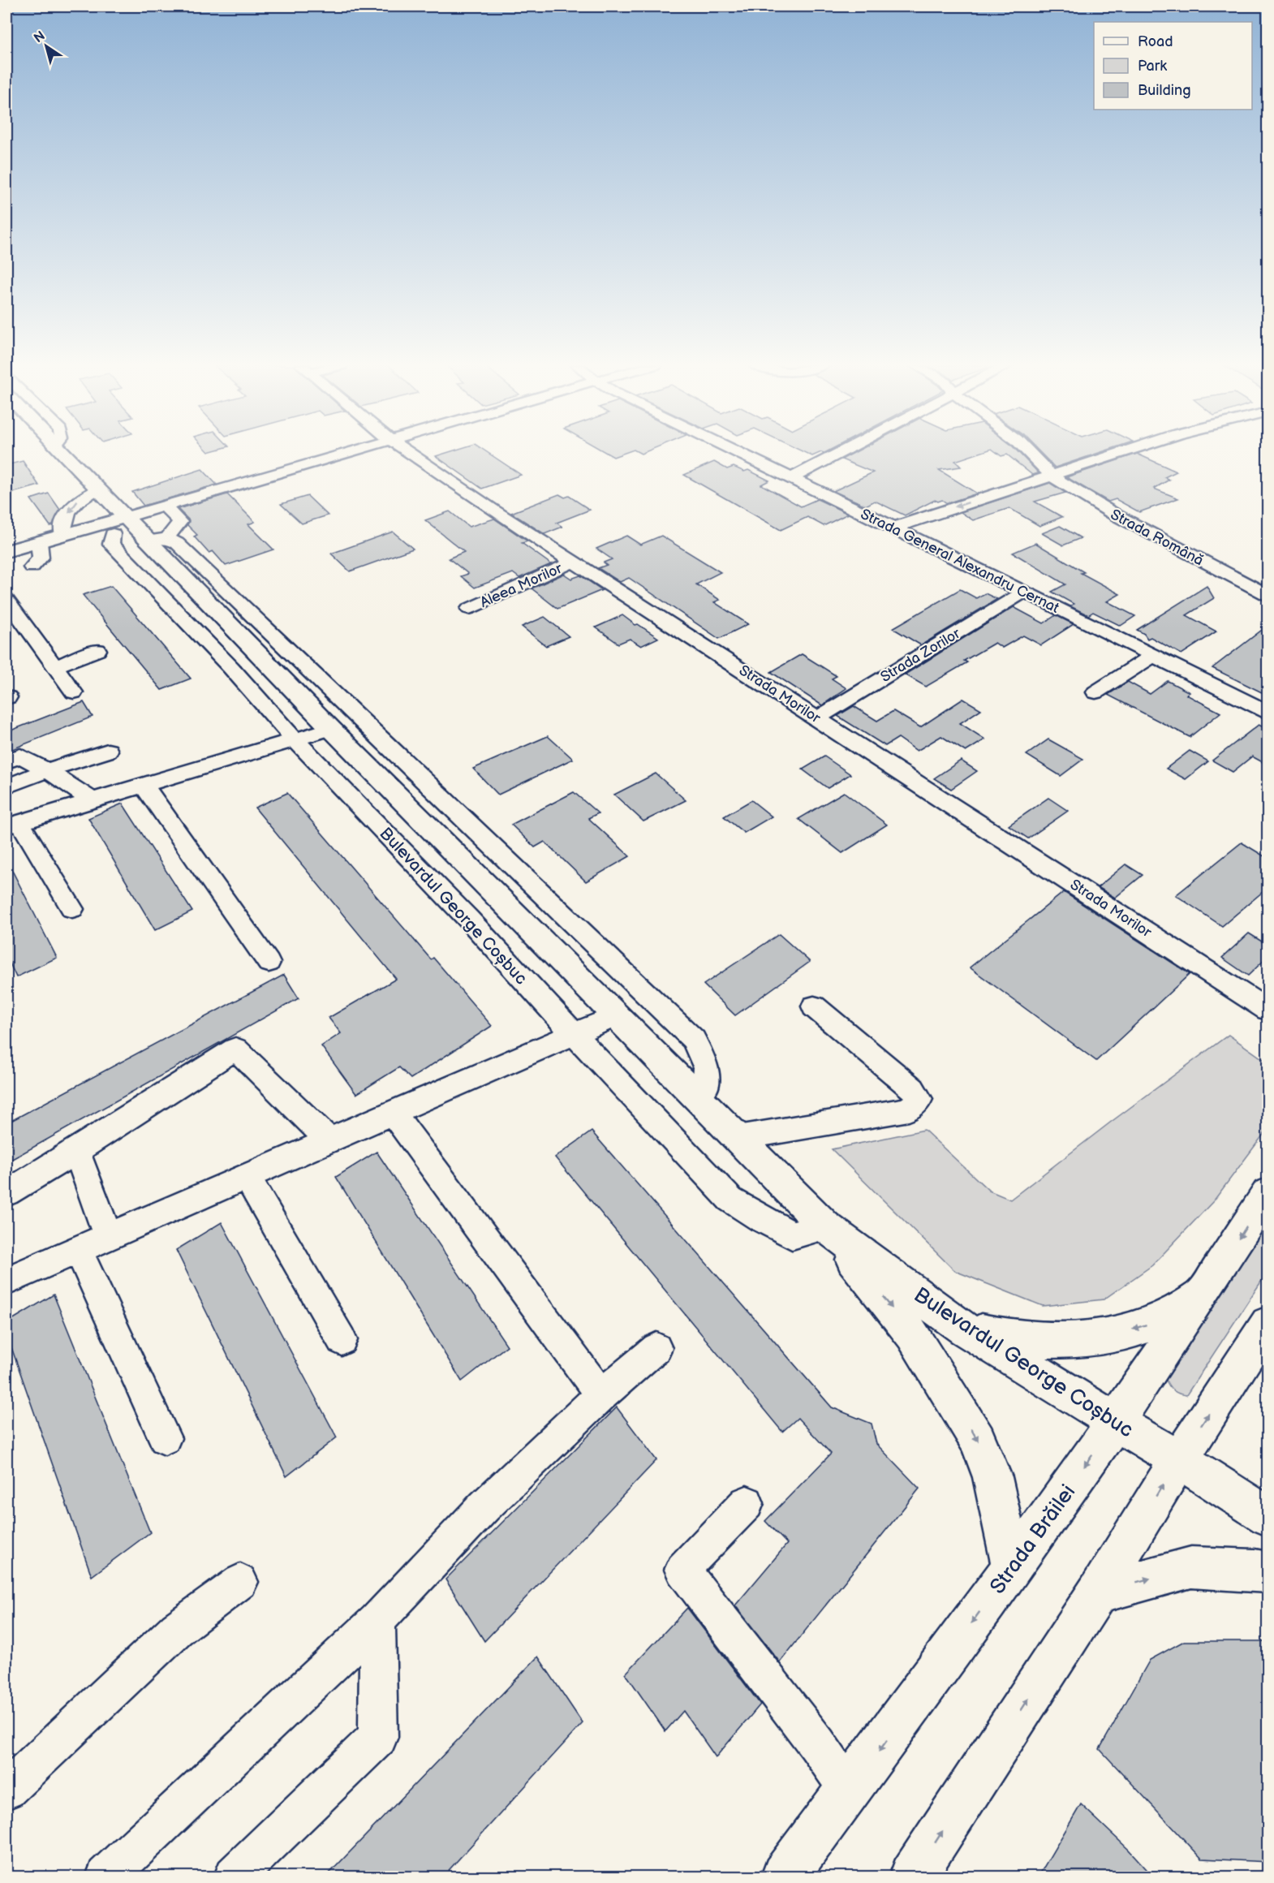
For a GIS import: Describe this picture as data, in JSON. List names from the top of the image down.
{
  "streets": {
    "main road": ["Bulevardul George Coșbuc", "Strada Brăilei"],
    "street": [
      "Strada Română",
      "Strada General Alexandru Cernat",
      "Aleea Morilor",
      "Strada Zorilor",
      "Strada Morilor"
    ]
  },
  "crossings": [
    ["Strada General Alexandru Cernat", "Strada Zorilor"],
    ["Aleea Morilor", "Strada Morilor"],
    ["Strada Zorilor", "Strada Morilor"],
    ["Bulevardul George Coșbuc", "Strada Brăilei"]
  ],
  "legend": ["Road", "Park", "Building"],
  "north": "top left"
}
